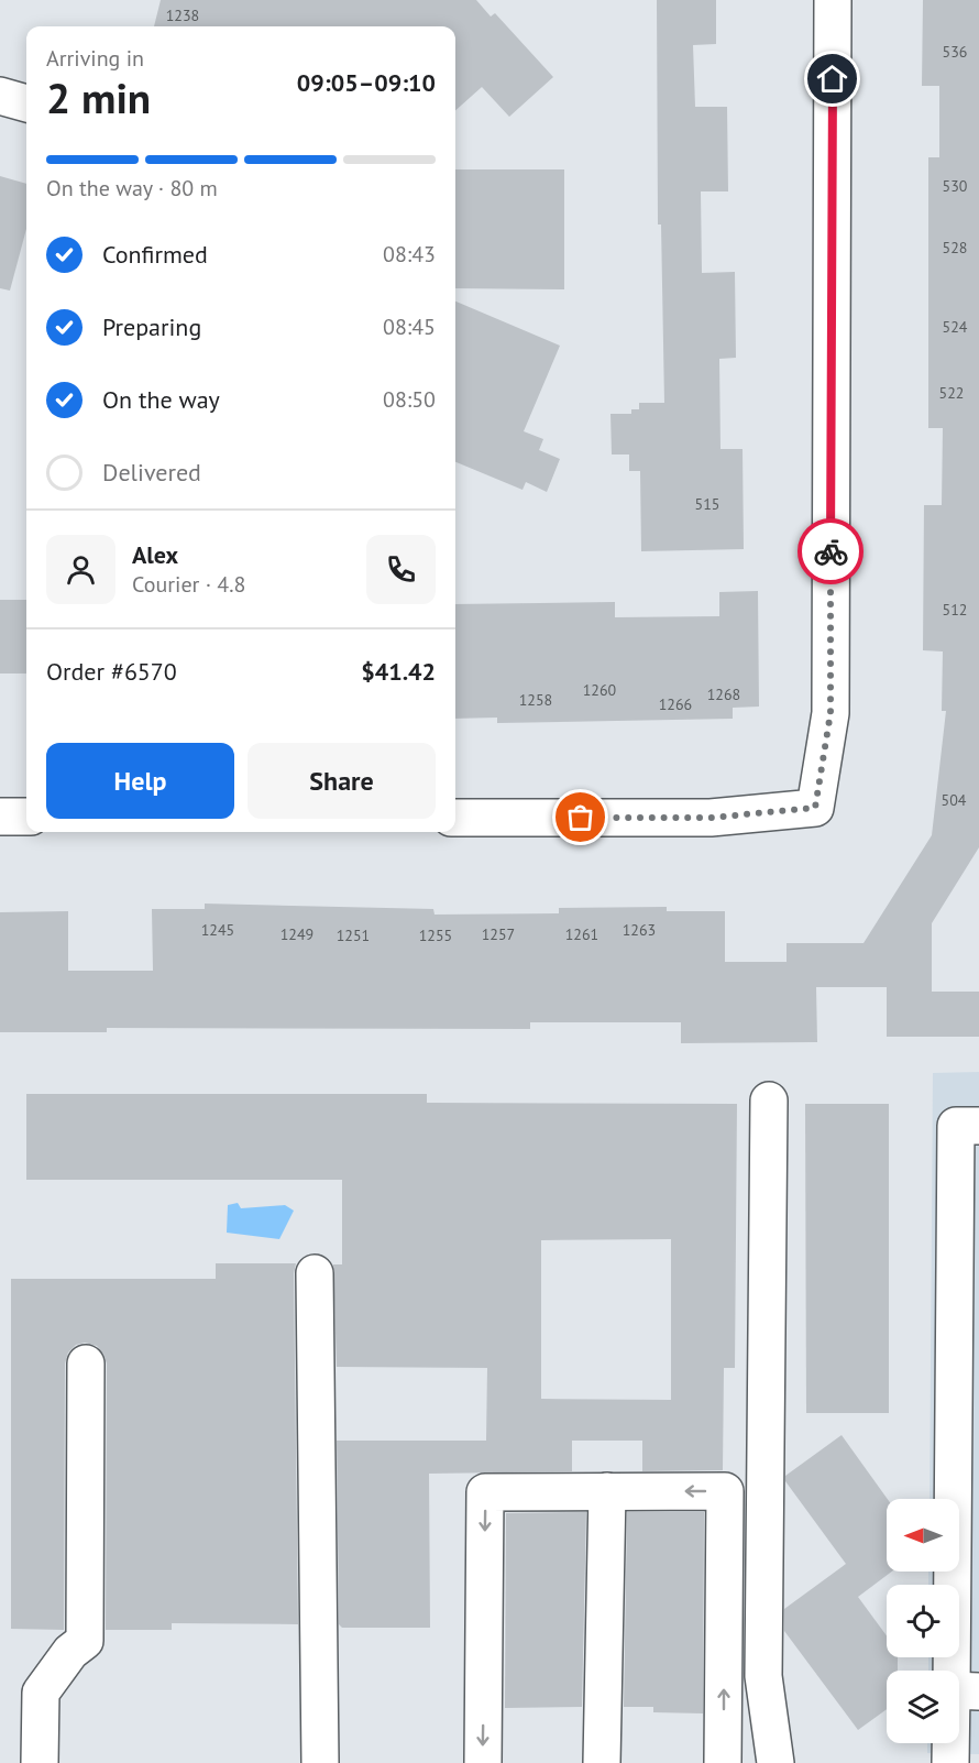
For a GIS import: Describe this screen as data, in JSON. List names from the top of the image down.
{
  "house_numbers": [
    "1238",
    "536",
    "530",
    "528",
    "524",
    "522",
    "515",
    "512",
    "1260",
    "1268",
    "1258",
    "1266",
    "504",
    "1245",
    "1263",
    "1249",
    "1257",
    "1261",
    "1251",
    "1255"
  ],
  "north": "left",
  "page": {
    "heading": ["2 min", "Arriving in", "09:05–09:10"],
    "panel": [
      "Alex",
      "Courier · 4.8",
      "Order #6570",
      "$41.42"
    ],
    "bar": "On the way · 80 m",
    "list": [
      ["Confirmed", "08:43"],
      ["Preparing", "08:45"],
      ["On the way", "08:50"],
      "Delivered"
    ],
    "buttons": ["Help", "Share"]
  }
}
